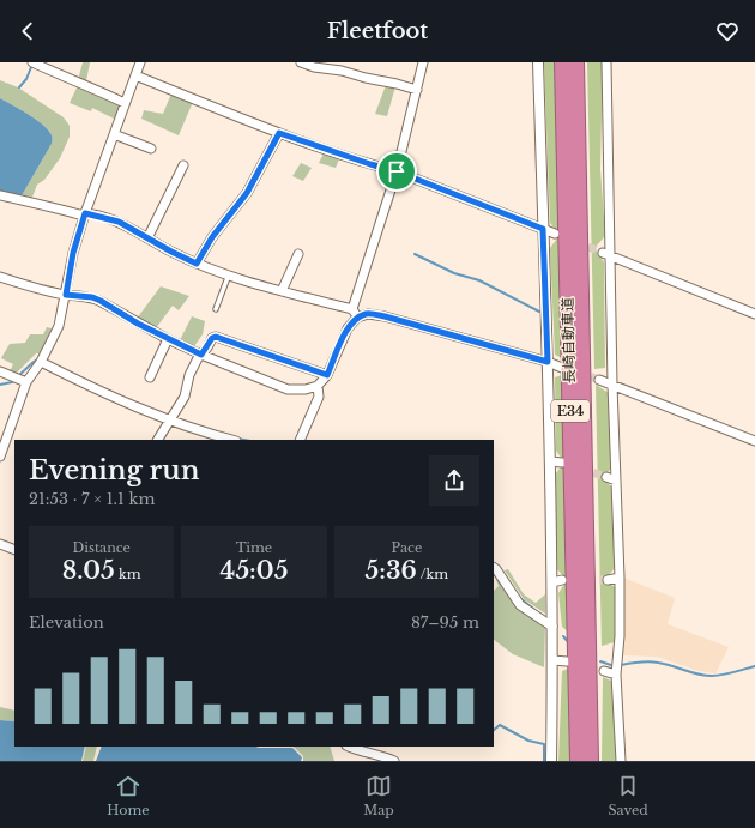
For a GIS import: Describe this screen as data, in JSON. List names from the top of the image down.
{
  "streets": {
    "highway": ["長崎自動車道", "E34"]
  },
  "page": {
    "header": "Fleetfoot",
    "heading": ["Evening run", "21:53 · 7 × 1.1 km"],
    "stats": [
      ["Distance", "8.05 km"],
      ["Time", "45:05"],
      ["Pace", "5:36 /km"]
    ],
    "chart": ["Elevation", "87–95 m"],
    "tabs": ["Home", "Map", "Saved"]
  }
}
